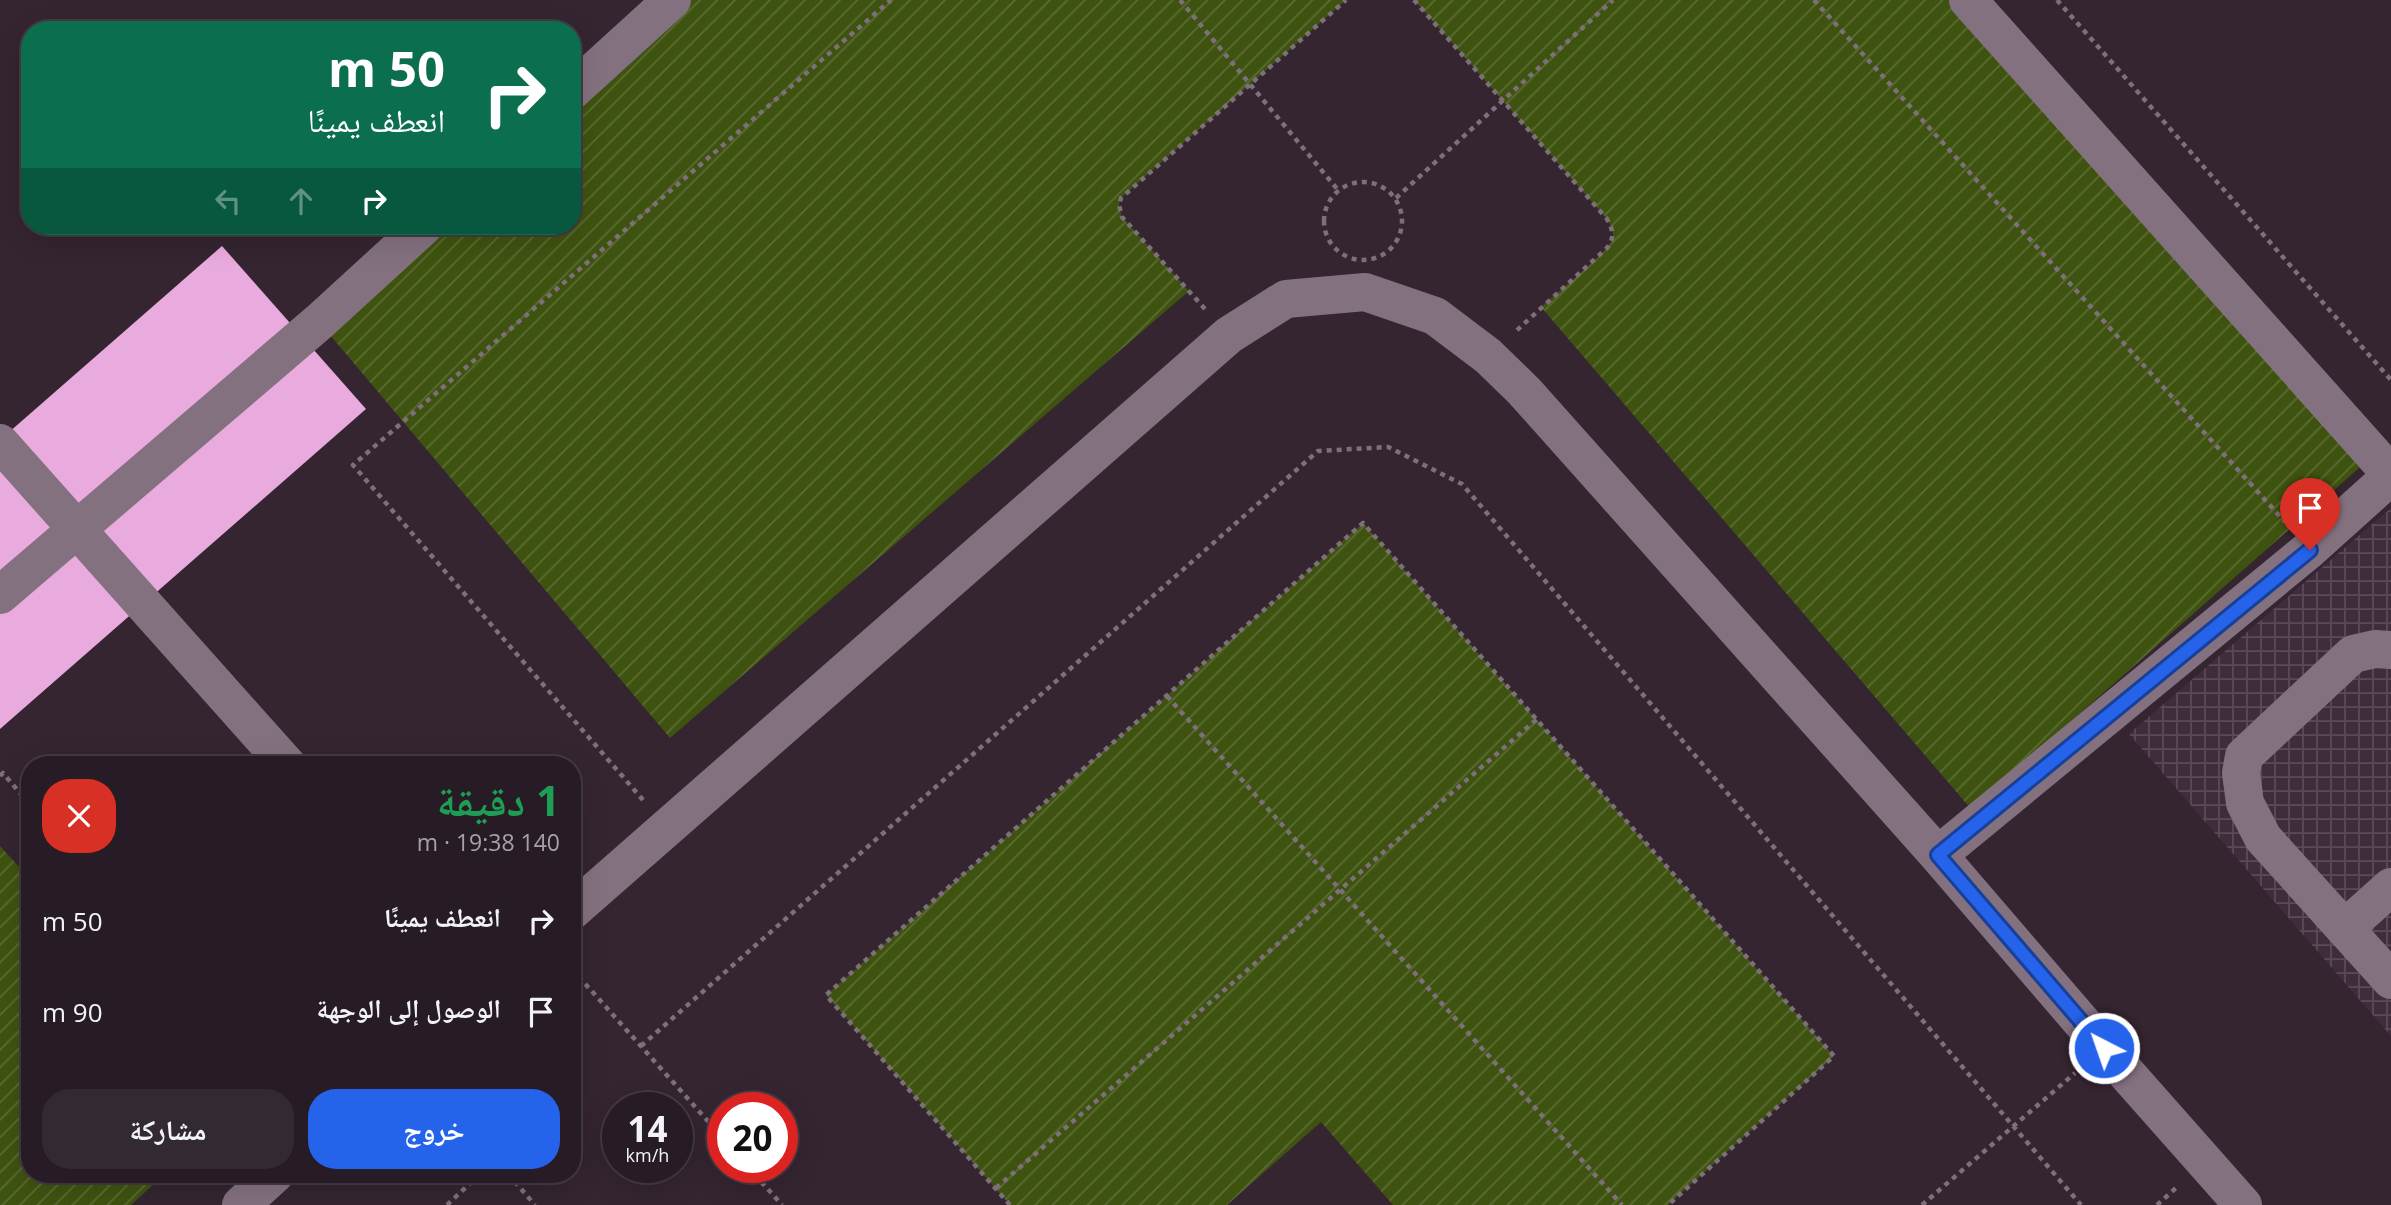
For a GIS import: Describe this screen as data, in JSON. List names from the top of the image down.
{
  "page": {
    "turn": ["50 m", "انعطف يمينًا"],
    "heading": ["1 دقيقة", "140 m · 19:38"],
    "list": [
      {
        "name": "انعطف يمينًا",
        "value": "50 m"
      },
      {
        "name": "الوصول إلى الوجهة",
        "value": "90 m"
      }
    ],
    "buttons": ["خروج", "مشاركة"],
    "speed": "14 km/h",
    "limit": "20"
  }
}
